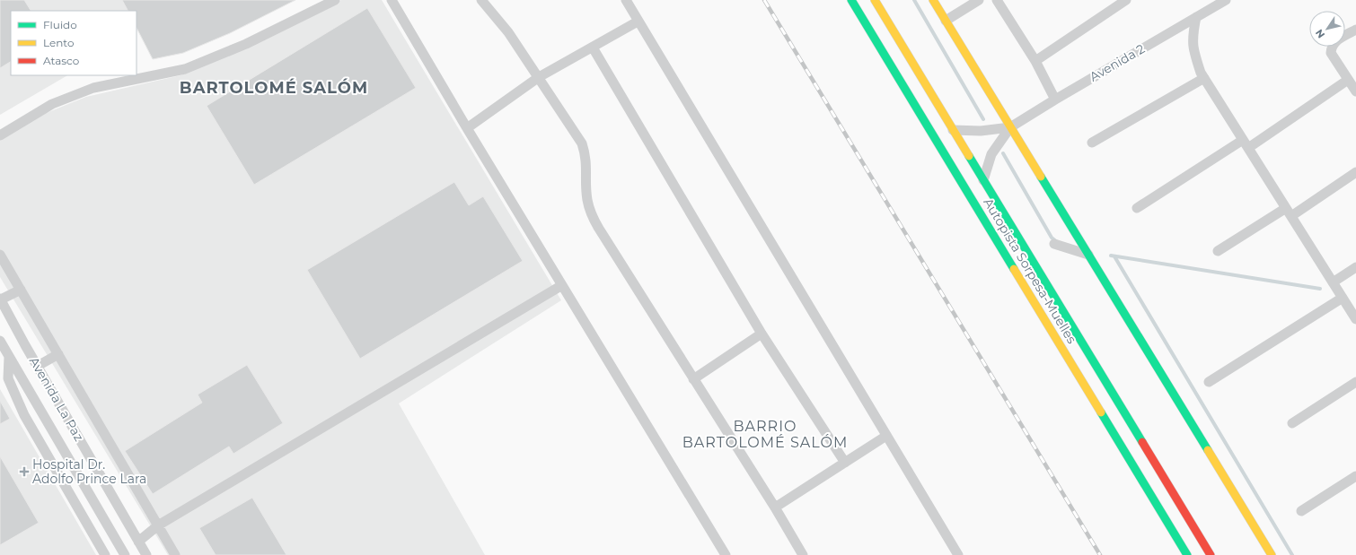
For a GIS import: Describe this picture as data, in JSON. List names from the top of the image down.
{
  "streets": {
    "main road": ["Autopista Sorpesa-Muelles"],
    "street": ["Avenida 2", "Avenida La Paz"]
  },
  "districts": ["BARTOLOMÉ SALÓM", "BARRIO BARTOLOMÉ SALÓM"],
  "places": {
    "health": ["Hospital Dr. Adolfo Prince Lara"]
  },
  "legend": ["Fluido", "Lento", "Atasco"],
  "north": "bottom left"
}
